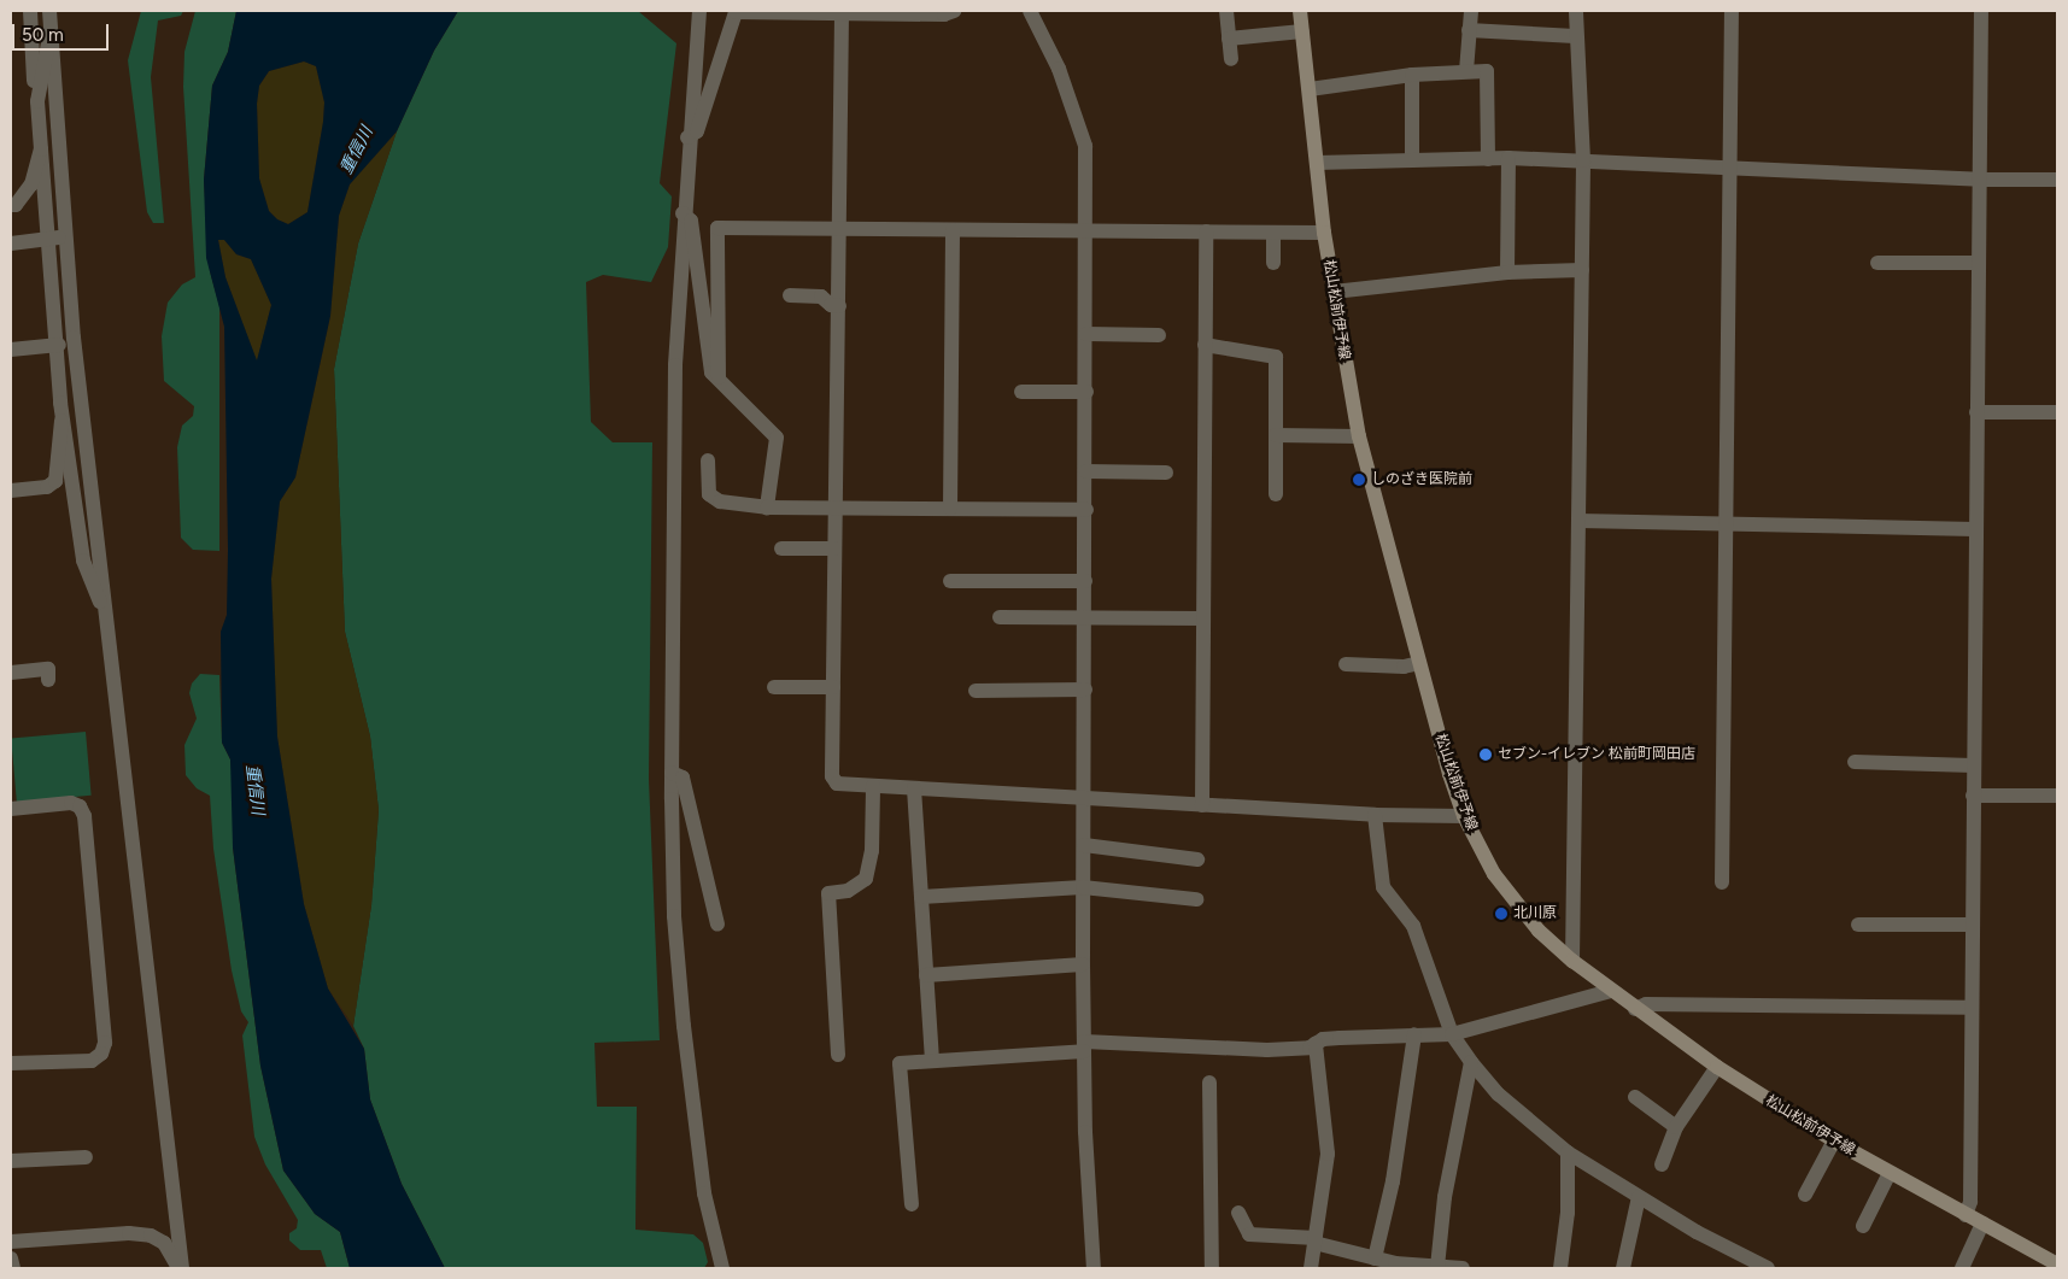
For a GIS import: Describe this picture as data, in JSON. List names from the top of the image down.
{
  "streets": {
    "main road": ["松山松前伊予線"]
  },
  "water": ["重信川"],
  "places": ["しのざき医院前", "セブン-イレブン 松前町岡田店", "北川原"],
  "scale_bar": "50 m"
}
